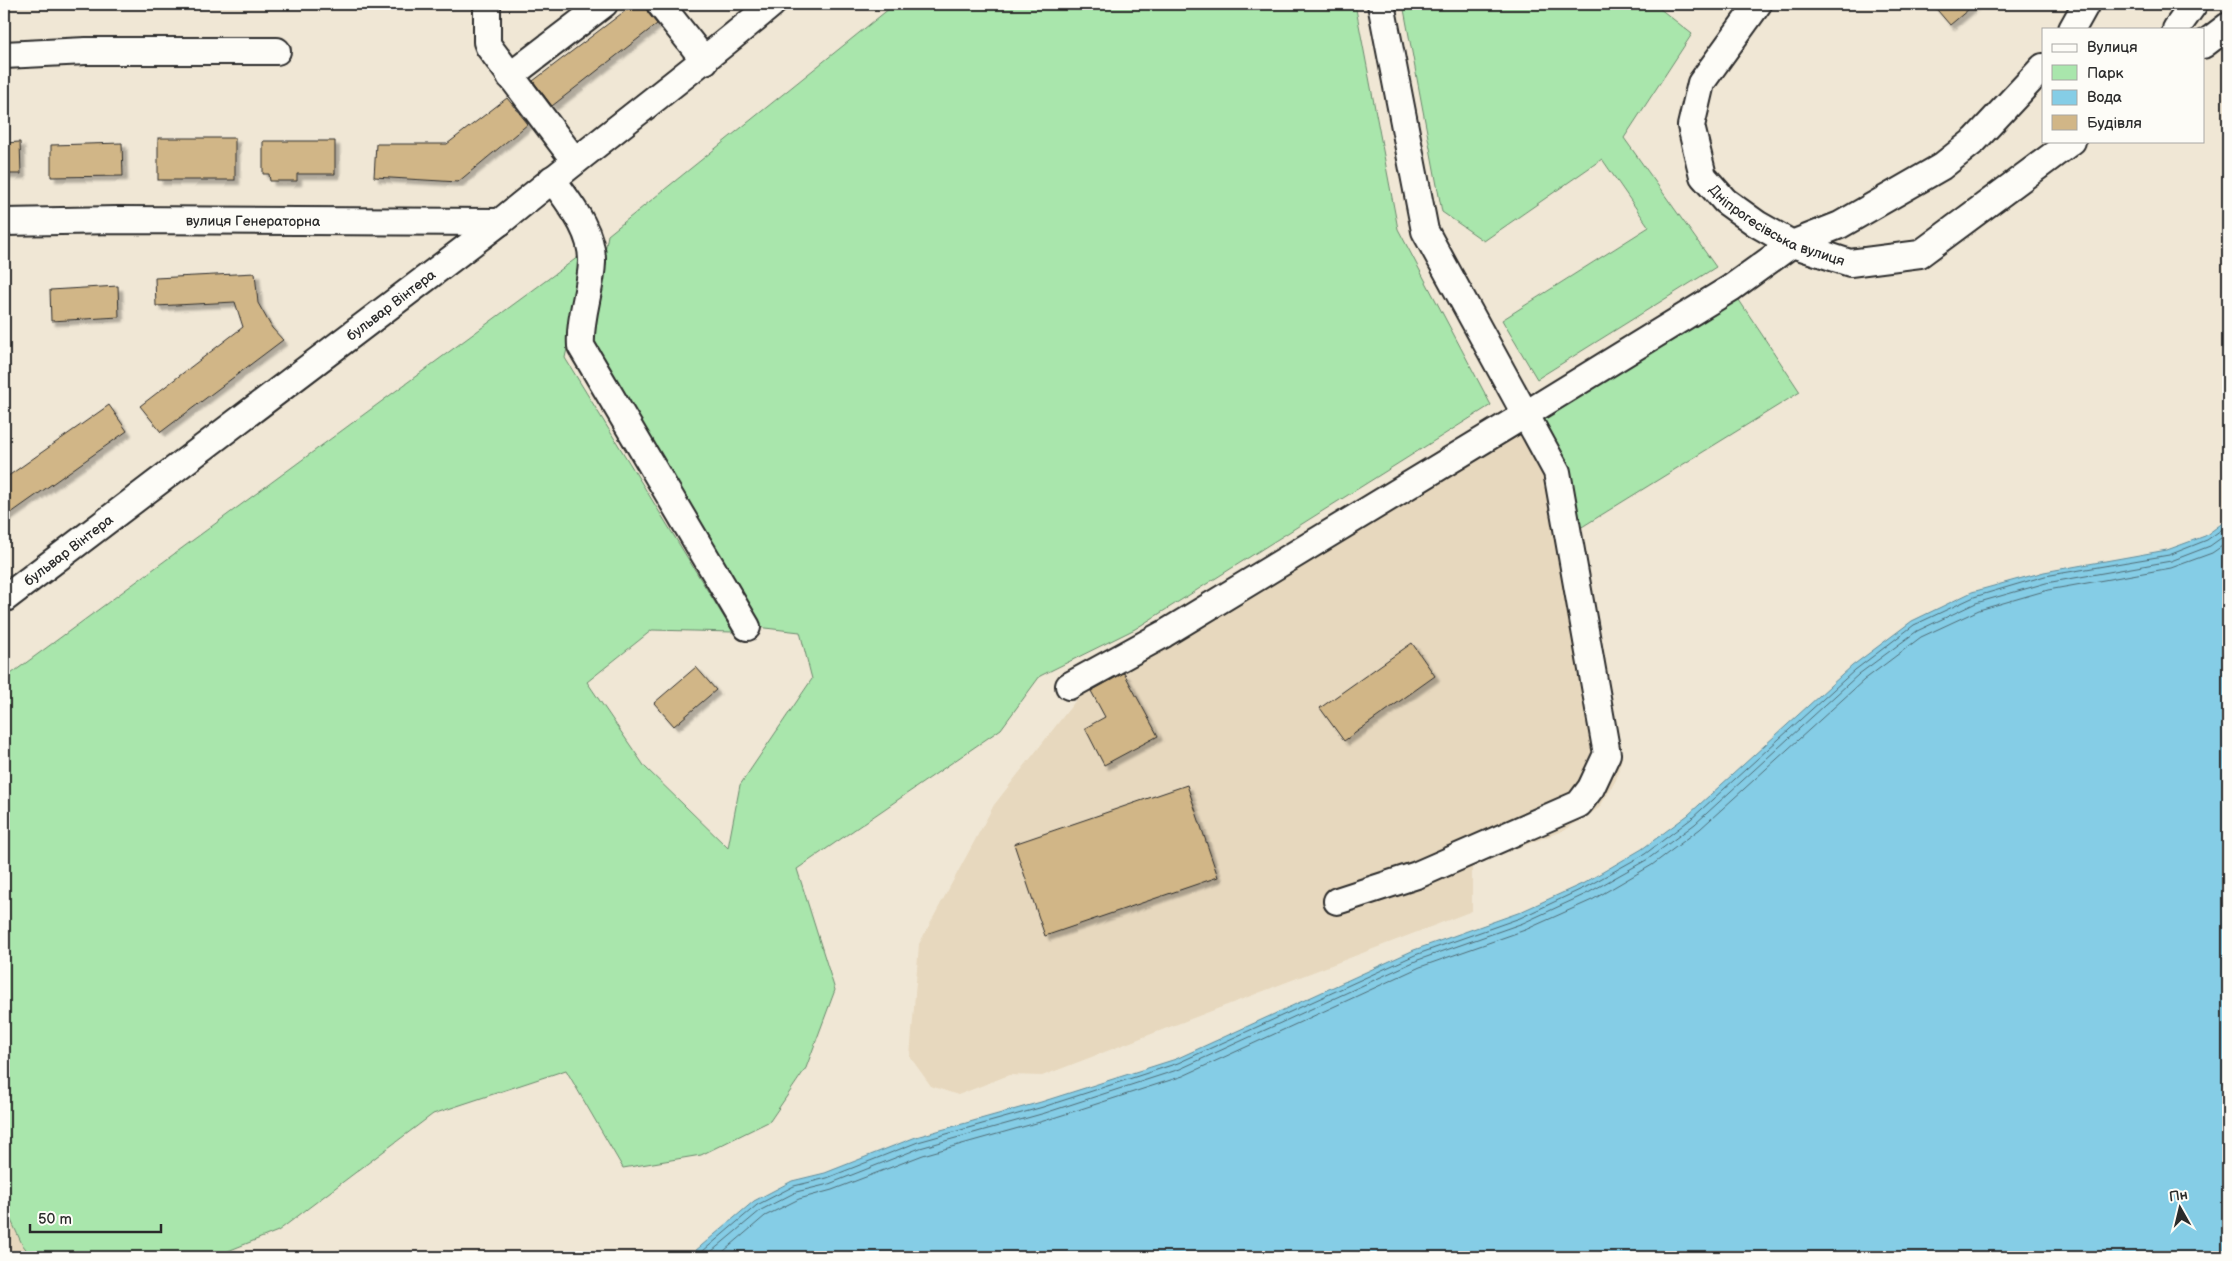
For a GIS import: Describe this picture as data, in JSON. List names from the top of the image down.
{
  "streets": {
    "street": ["вулиця Генераторна", "Дніпрогесівська вулиця", "бульвар Вінтера"]
  },
  "crossings": [
    ["вулиця Генераторна", "бульвар Вінтера"]
  ],
  "legend": [
    "Вулиця",
    "Парк",
    "Вода",
    "Будівля"
  ],
  "scale_bar": "50 m",
  "north": "top"
}
